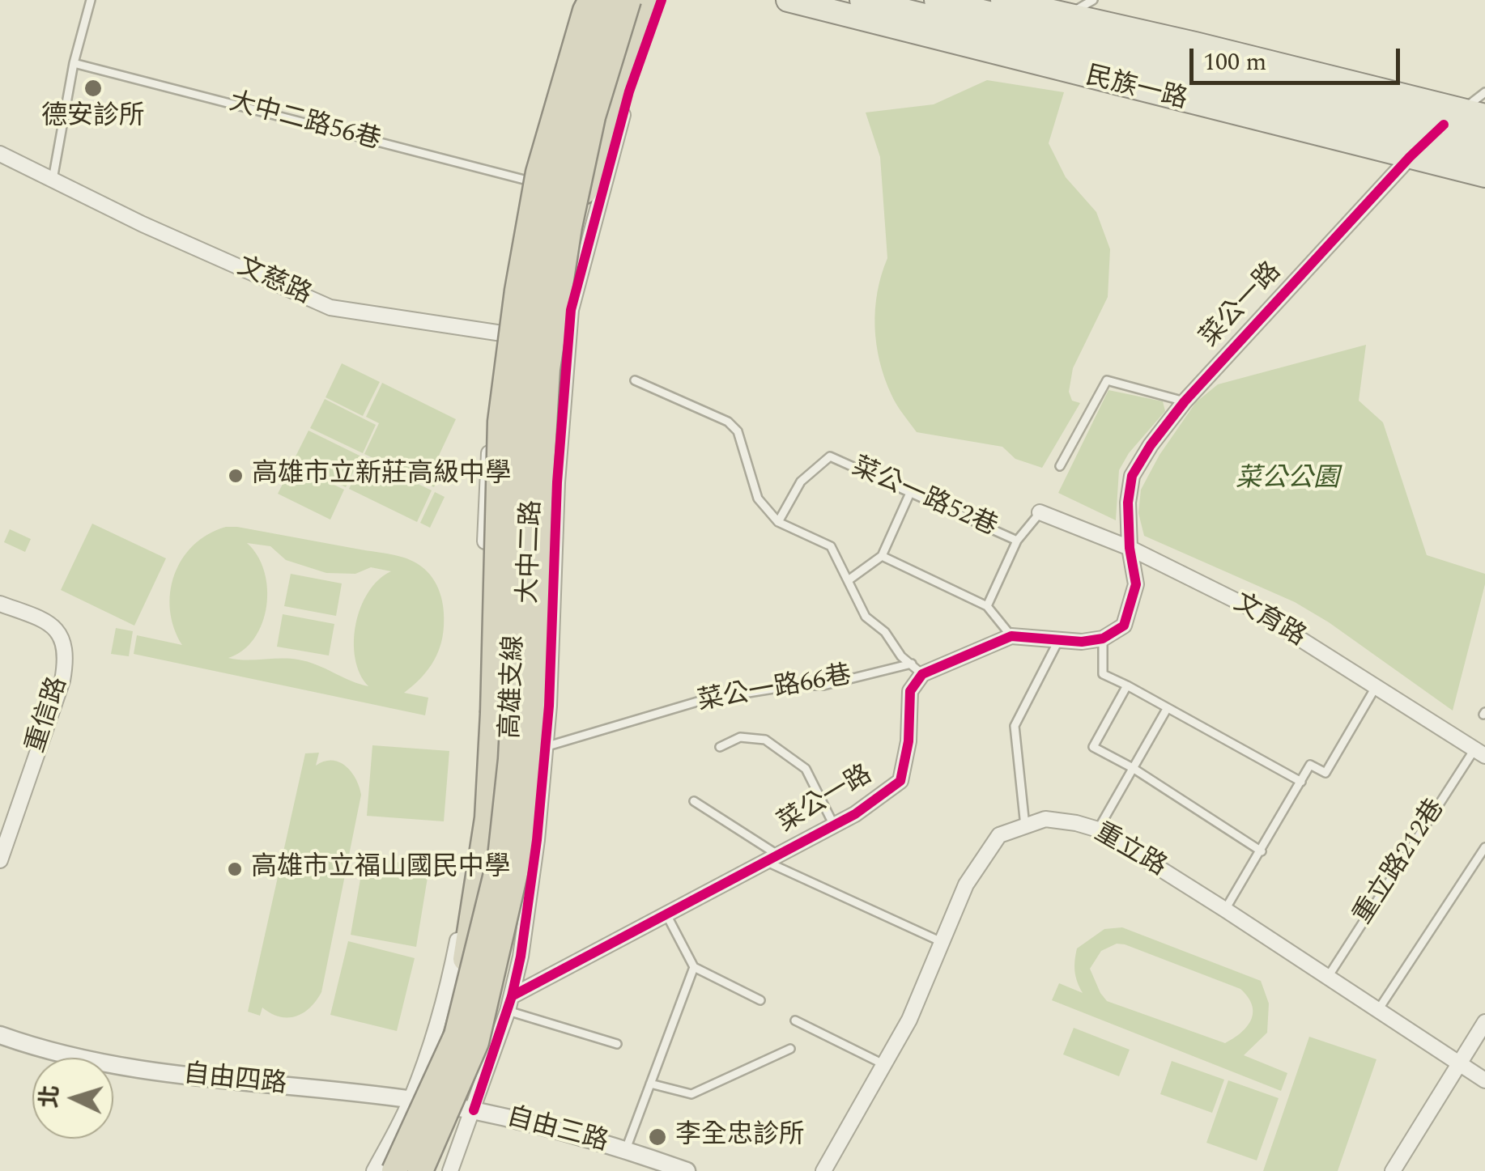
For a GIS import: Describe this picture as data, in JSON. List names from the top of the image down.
{
  "streets": {
    "highway": ["高雄支線"],
    "main road": ["民族一路"],
    "street": [
      "文慈路",
      "菜公一路",
      "大中二路",
      "文育路",
      "重信路",
      "重立路",
      "自由四路",
      "自由三路"
    ],
    "lane": [
      "大中二路56巷",
      "菜公一路52巷",
      "菜公一路66巷",
      "重立路212巷"
    ]
  },
  "crossings": [
    ["民族一路", "菜公一路"],
    ["大中二路56巷", "大中二路"],
    ["文慈路", "大中二路"],
    ["菜公一路", "菜公一路52巷"],
    ["菜公一路", "大中二路"],
    ["菜公一路", "文育路"],
    ["菜公一路", "菜公一路66巷"],
    ["菜公一路52巷", "文育路"],
    ["大中二路", "菜公一路66巷"],
    ["大中二路", "自由四路"],
    ["大中二路", "自由三路"],
    ["文育路", "重立路212巷"],
    ["重立路", "重立路212巷"],
    ["自由四路", "自由三路"]
  ],
  "parks": ["菜公公園"],
  "places": [
    "德安診所",
    "高雄市立新莊高級中學",
    "高雄市立福山國民中學",
    "李全忠診所"
  ],
  "scale_bar": "100 m",
  "north": "left"
}
